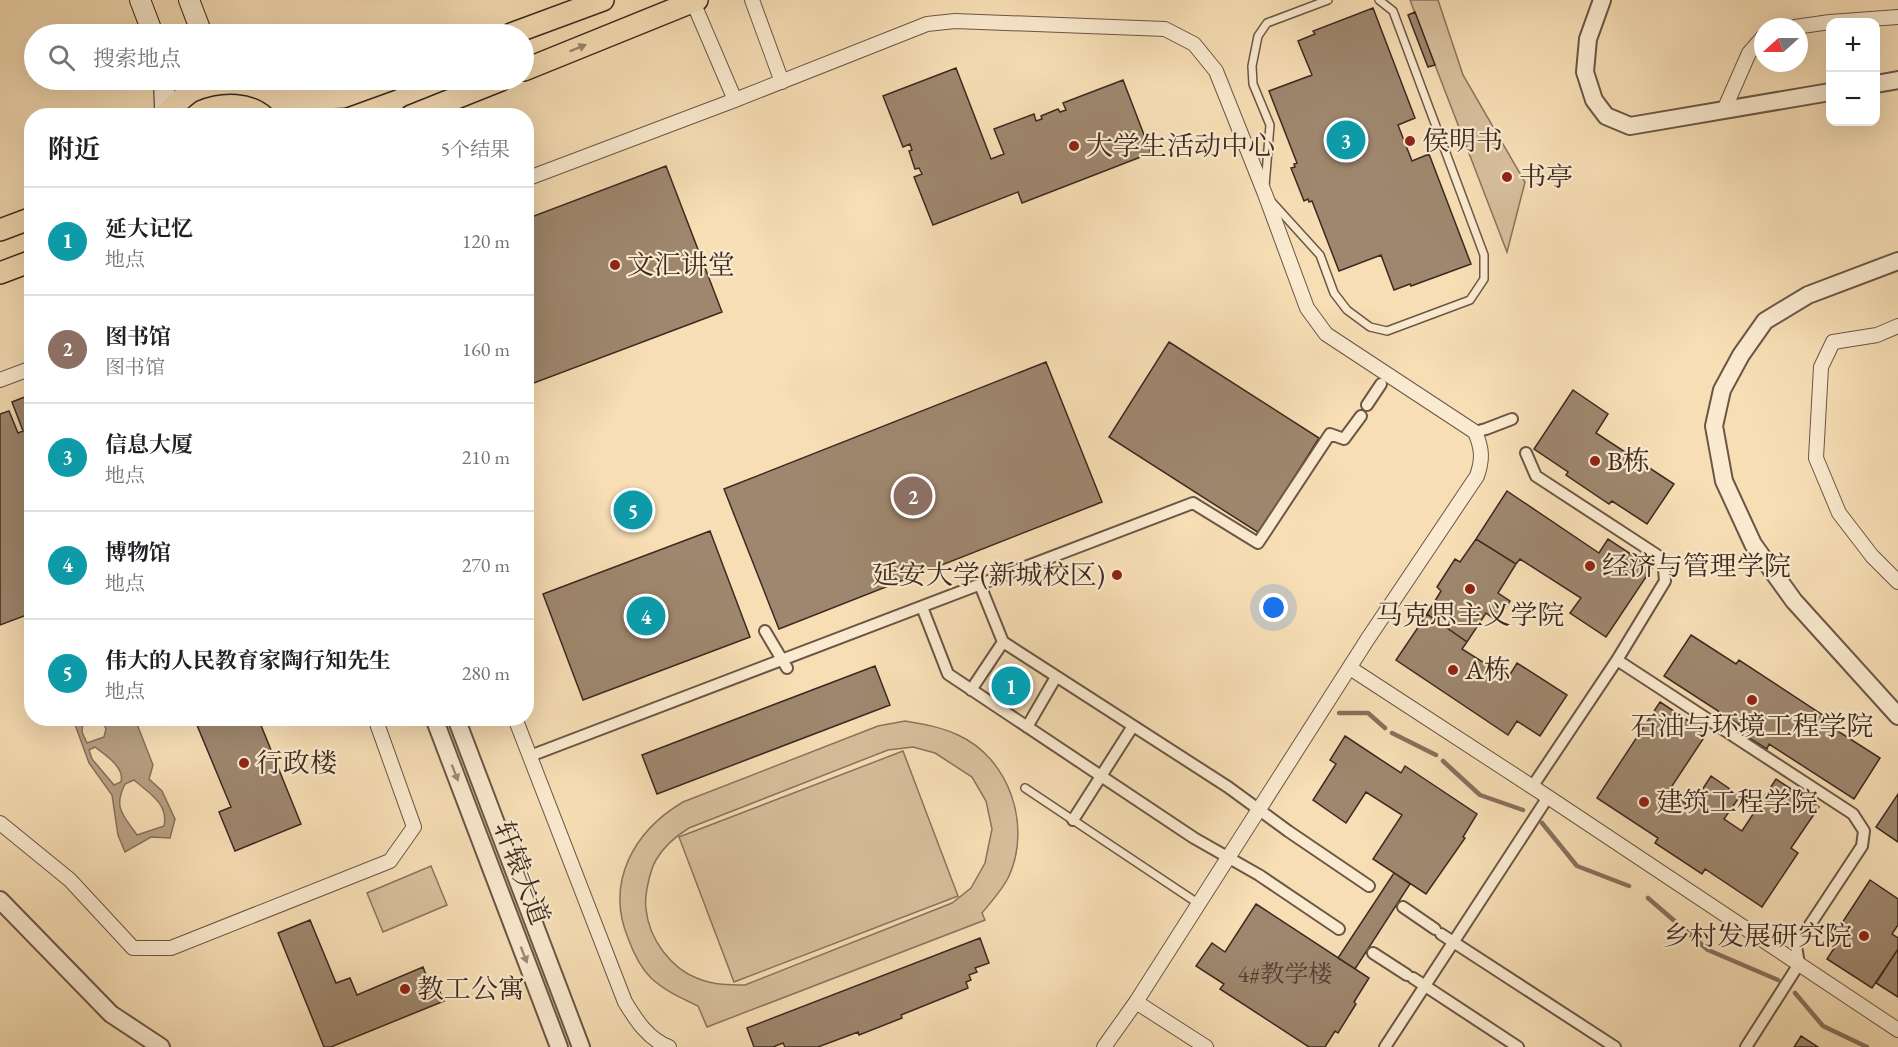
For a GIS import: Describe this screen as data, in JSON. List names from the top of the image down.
{
  "streets": {
    "street": ["轩辕大道"]
  },
  "places": [
    "侯明书",
    "大学生活动中心",
    "书亭",
    "文汇讲堂",
    "B栋",
    "经济与管理学院",
    "延安大学(新城校区)",
    "马克思主义学院",
    "A栋",
    "石油与环境工程学院",
    "行政楼",
    "建筑工程学院",
    "乡村发展研究院",
    "教工公寓"
  ],
  "house_numbers": ["4#教学楼"],
  "north": "left",
  "page": {
    "map_buttons": ["+", "−"],
    "search": "搜索地点",
    "heading": ["附近", "5个结果"],
    "pins": [
      "3",
      "2",
      "5",
      "4",
      "1"
    ],
    "list": [
      {
        "mark": "1",
        "name": "延大记忆",
        "note": "地点",
        "value": "120 m"
      },
      {
        "mark": "2",
        "name": "图书馆",
        "note": "图书馆",
        "value": "160 m"
      },
      {
        "mark": "3",
        "name": "信息大厦",
        "note": "地点",
        "value": "210 m"
      },
      {
        "mark": "4",
        "name": "博物馆",
        "note": "地点",
        "value": "270 m"
      },
      {
        "mark": "5",
        "name": "伟大的人民教育家陶行知先生",
        "note": "地点",
        "value": "280 m"
      }
    ]
  }
}
